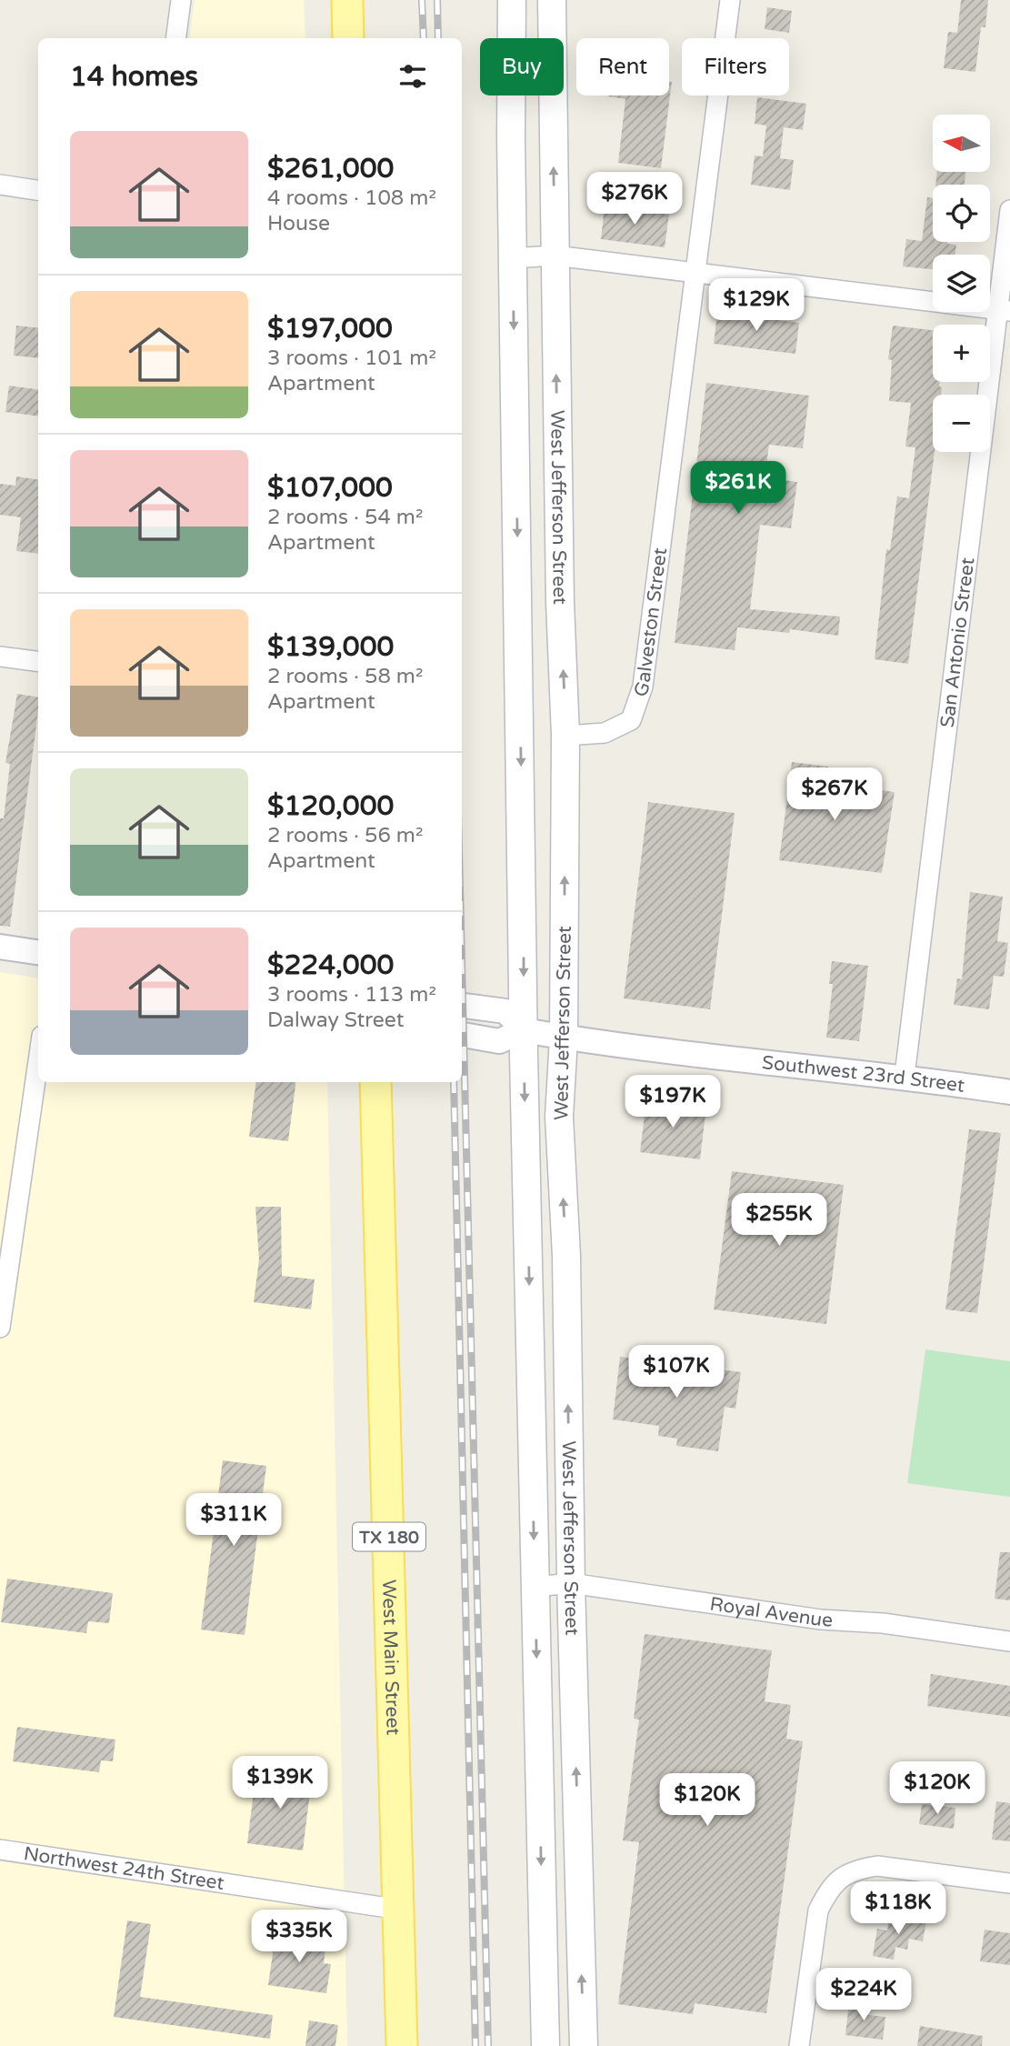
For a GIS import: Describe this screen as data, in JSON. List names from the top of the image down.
{
  "streets": {
    "main road": ["West Jefferson Street", "TX 180", "West Main Street"],
    "street": [
      "Galveston Street",
      "San Antonio Street",
      "Southwest 23rd Street",
      "Royal Avenue",
      "Northwest 24th Street"
    ]
  },
  "crossings": [
    ["West Jefferson Street", "Galveston Street"],
    ["West Jefferson Street", "Southwest 23rd Street"],
    ["West Jefferson Street", "Royal Avenue"],
    ["San Antonio Street", "Southwest 23rd Street"],
    ["West Main Street", "Northwest 24th Street"]
  ],
  "north": "left",
  "page": {
    "chip": ["Buy", "Rent", "Filters"],
    "heading": "14 homes",
    "map_buttons": ["+", "−"],
    "list": [
      {
        "name": "$261,000",
        "note": "4 rooms · 108 m² · House"
      },
      {
        "name": "$197,000",
        "note": "3 rooms · 101 m² · Apartment"
      },
      {
        "name": "$107,000",
        "note": "2 rooms · 54 m² · Apartment"
      },
      {
        "name": "$139,000",
        "note": "2 rooms · 58 m² · Apartment"
      },
      {
        "name": "$120,000",
        "note": "2 rooms · 56 m² · Apartment"
      },
      {
        "name": "$224,000",
        "note": "3 rooms · 113 m² · Dalway Street"
      }
    ],
    "price": [
      "$276K",
      "$129K",
      "$261K",
      "$267K",
      "$197K",
      "$255K",
      "$107K",
      "$311K",
      "$139K",
      "$120K",
      "$120K",
      "$118K",
      "$335K",
      "$224K"
    ]
  }
}
